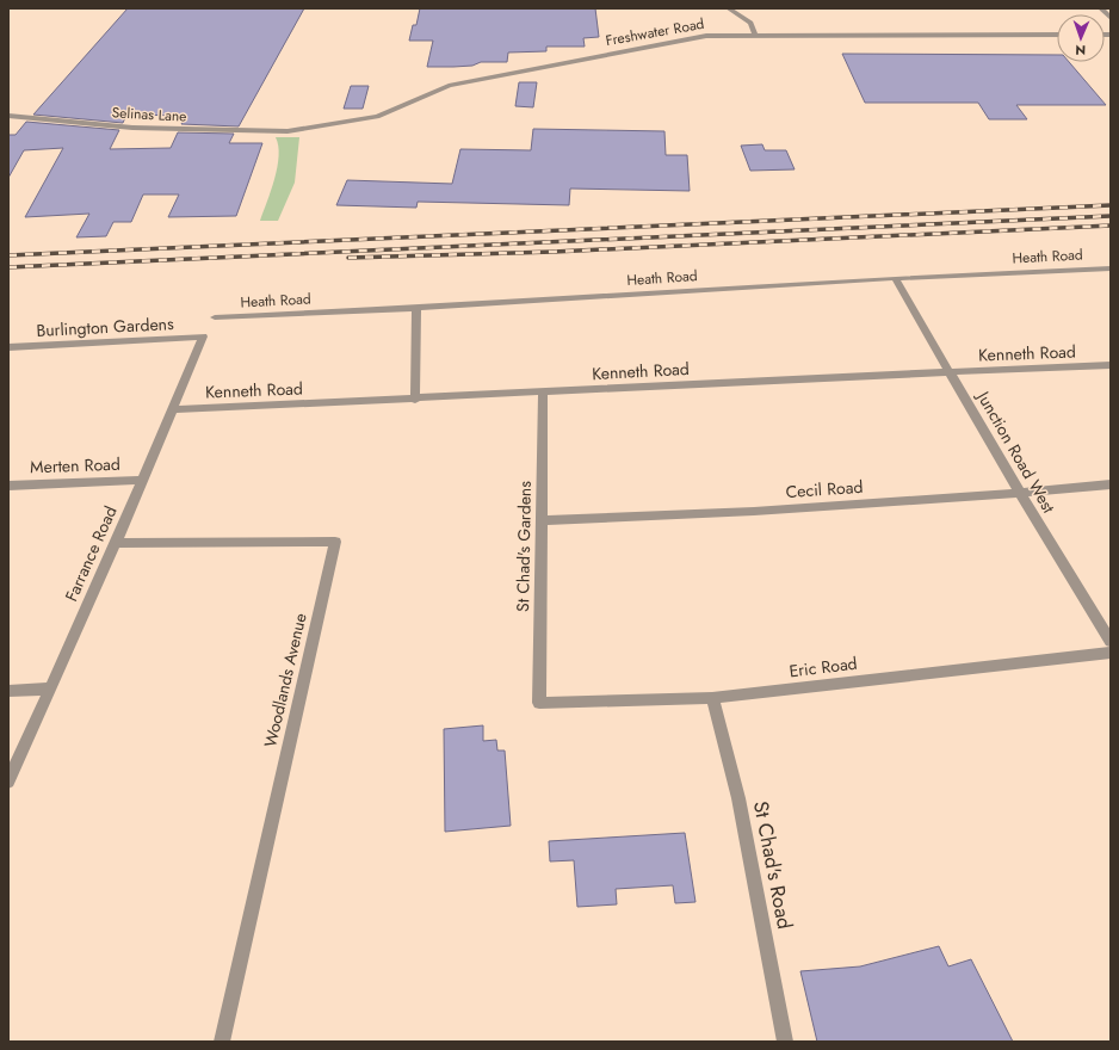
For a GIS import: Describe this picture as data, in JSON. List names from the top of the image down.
{
  "streets": {
    "street": [
      "Freshwater Road",
      "Selinas Lane",
      "Heath Road",
      "Burlington Gardens",
      "Kenneth Road",
      "Junction Road West",
      "Merten Road",
      "Cecil Road",
      "St Chad's Gardens",
      "Farrance Road",
      "Eric Road",
      "Woodlands Avenue",
      "St Chad's Road"
    ]
  },
  "crossings": [
    ["Freshwater Road", "Selinas Lane"],
    ["Heath Road", "Junction Road West"],
    ["Burlington Gardens", "Farrance Road"],
    ["Kenneth Road", "Junction Road West"],
    ["Kenneth Road", "St Chad's Gardens"],
    ["Kenneth Road", "Farrance Road"],
    ["Junction Road West", "Cecil Road"],
    ["Merten Road", "Farrance Road"],
    ["Cecil Road", "St Chad's Gardens"],
    ["St Chad's Gardens", "Eric Road"],
    ["Farrance Road", "Woodlands Avenue"],
    ["Eric Road", "St Chad's Road"]
  ],
  "north": "bottom"
}
